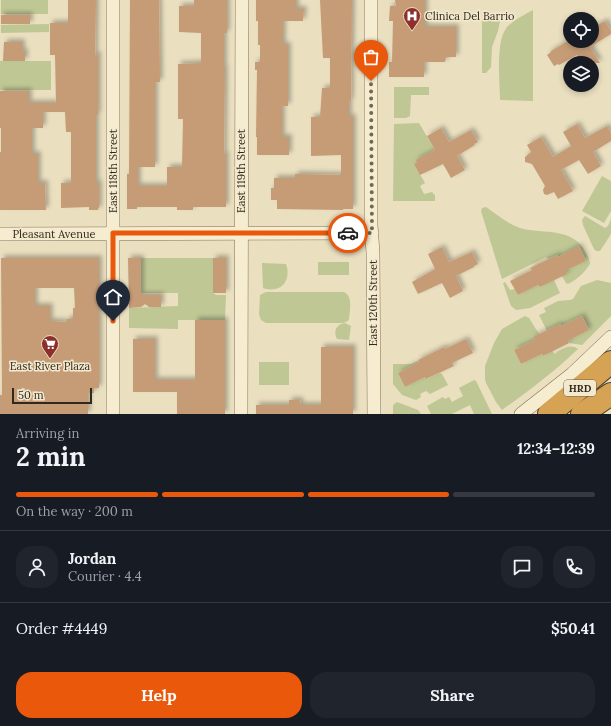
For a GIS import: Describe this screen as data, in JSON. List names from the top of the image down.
{
  "streets": {
    "highway": ["HRD"],
    "street": [
      "East 118th Street",
      "East 119th Street",
      "Pleasant Avenue",
      "East 120th Street"
    ]
  },
  "crossings": [
    ["East 118th Street", "Pleasant Avenue"],
    ["East 119th Street", "Pleasant Avenue"],
    ["Pleasant Avenue", "East 120th Street"]
  ],
  "places": {
    "hospital": ["Clinica Del Barrio"],
    "supermarket": ["East River Plaza"]
  },
  "scale_bar": "50 m",
  "page": {
    "scale": "50 m",
    "heading": ["2 min", "Arriving in", "12:34–12:39"],
    "panel": [
      "Jordan",
      "Courier · 4.4",
      "Order #4449",
      "$50.41"
    ],
    "bar": "On the way · 200 m",
    "buttons": ["Help", "Share"]
  }
}
